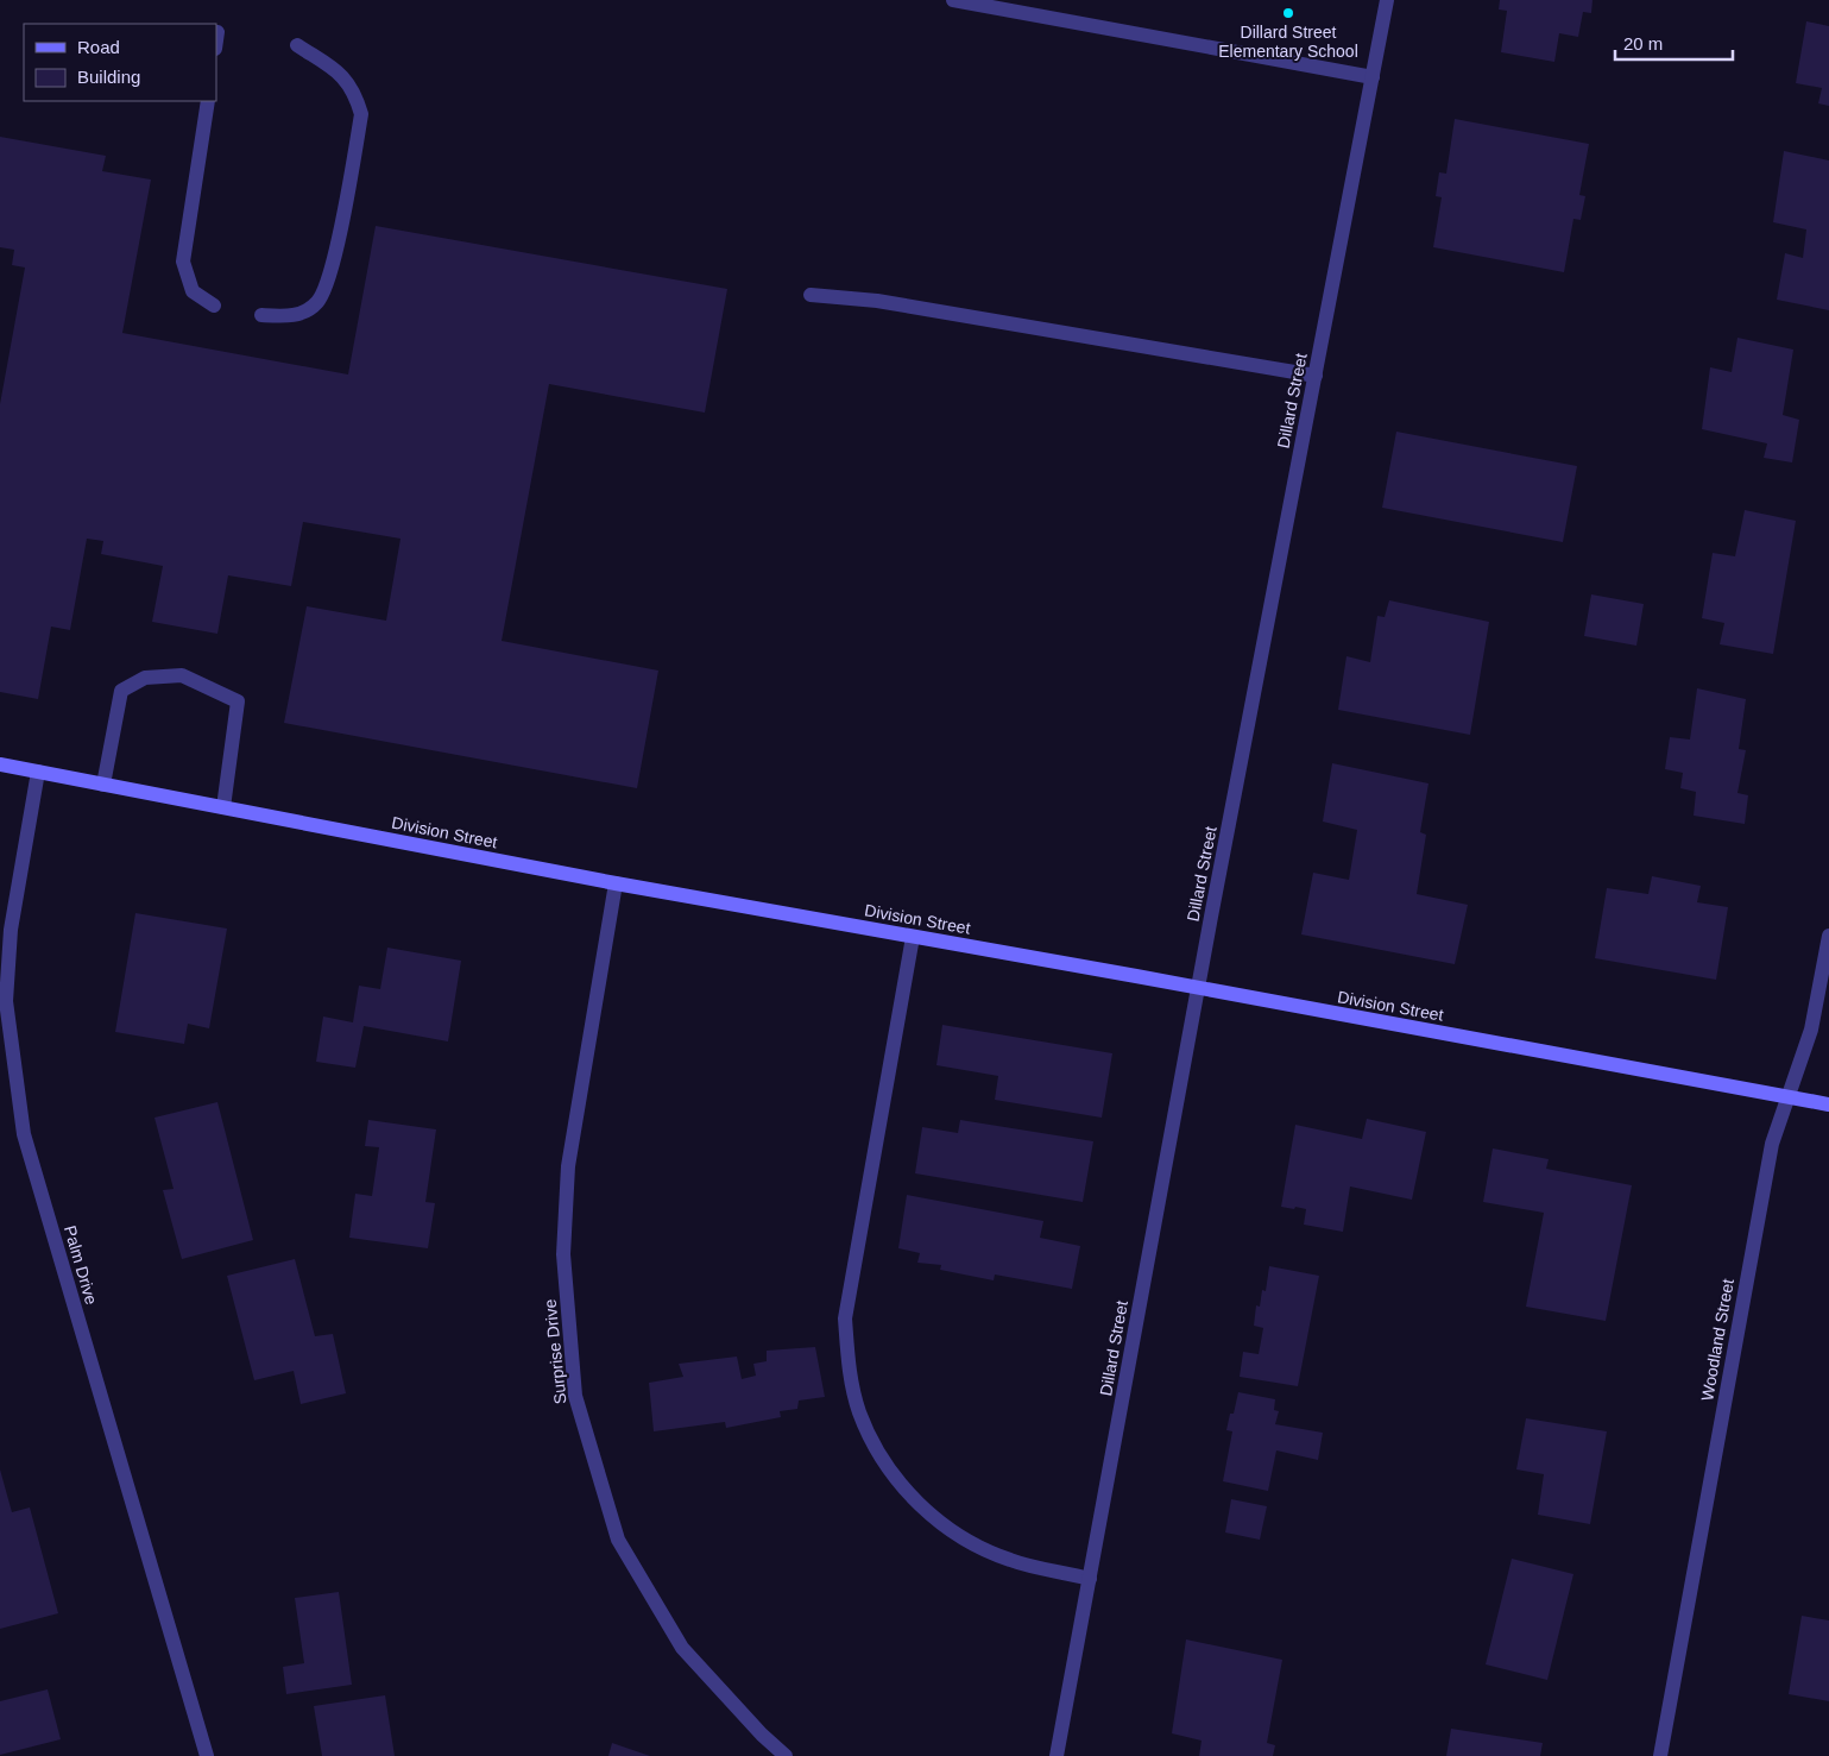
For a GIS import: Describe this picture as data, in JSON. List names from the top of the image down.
{
  "streets": {
    "street": [
      "Dillard Street",
      "Division Street",
      "Palm Drive",
      "Woodland Street",
      "Surprise Drive"
    ]
  },
  "crossings": [
    ["Dillard Street", "Division Street"],
    ["Division Street", "Palm Drive"],
    ["Division Street", "Woodland Street"],
    ["Division Street", "Surprise Drive"]
  ],
  "places": ["Dillard Street Elementary School"],
  "legend": ["Road", "Building"],
  "scale_bar": "20 m"
}
